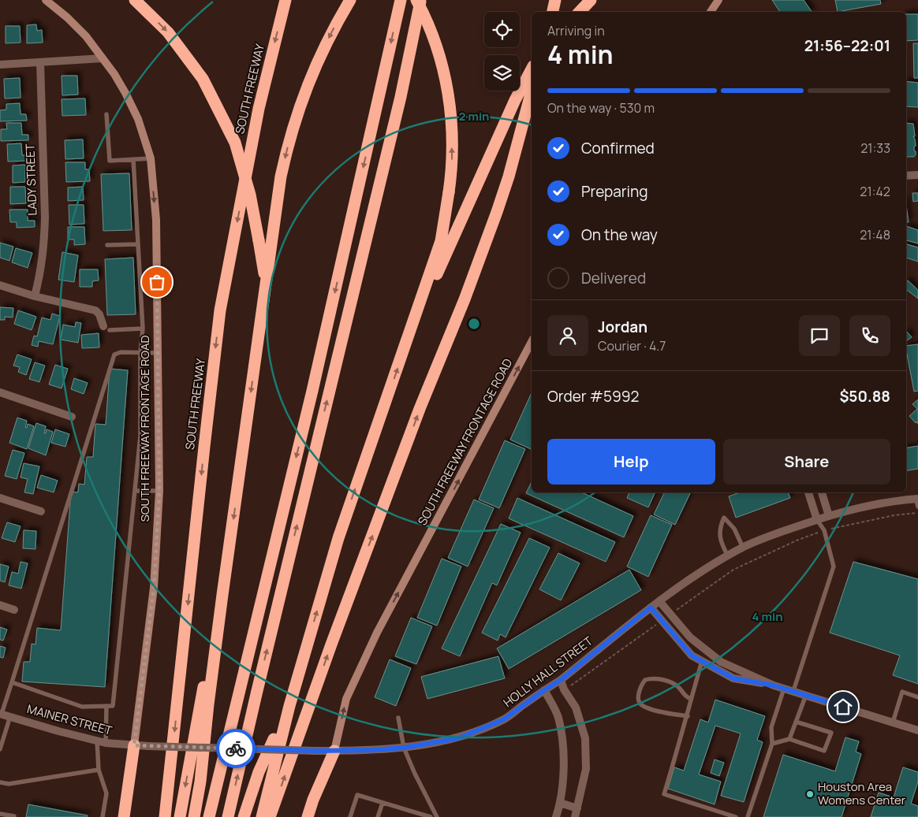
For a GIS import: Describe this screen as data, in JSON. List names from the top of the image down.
{
  "streets": {
    "highway": ["SOUTH FREEWAY"],
    "main road": ["SOUTH FREEWAY FRONTAGE ROAD"],
    "street": ["LADY STREET", "HOLLY HALL STREET", "MAINER STREET"]
  },
  "crossings": [
    ["SOUTH FREEWAY FRONTAGE ROAD", "HOLLY HALL STREET"],
    ["SOUTH FREEWAY FRONTAGE ROAD", "MAINER STREET"],
    ["HOLLY HALL STREET", "MAINER STREET"]
  ],
  "places": ["Houston Area Womens Center"],
  "page": {
    "heading": ["4 min", "Arriving in", "21:56–22:01"],
    "panel": [
      "Jordan",
      "Courier · 4.7",
      "Order #5992",
      "$50.88"
    ],
    "bar": "On the way · 530 m",
    "list": [
      ["Confirmed", "21:33"],
      ["Preparing", "21:42"],
      ["On the way", "21:48"],
      "Delivered"
    ],
    "buttons": ["Help", "Share"]
  },
  "rings": ["2 min", "4 min"]
}
